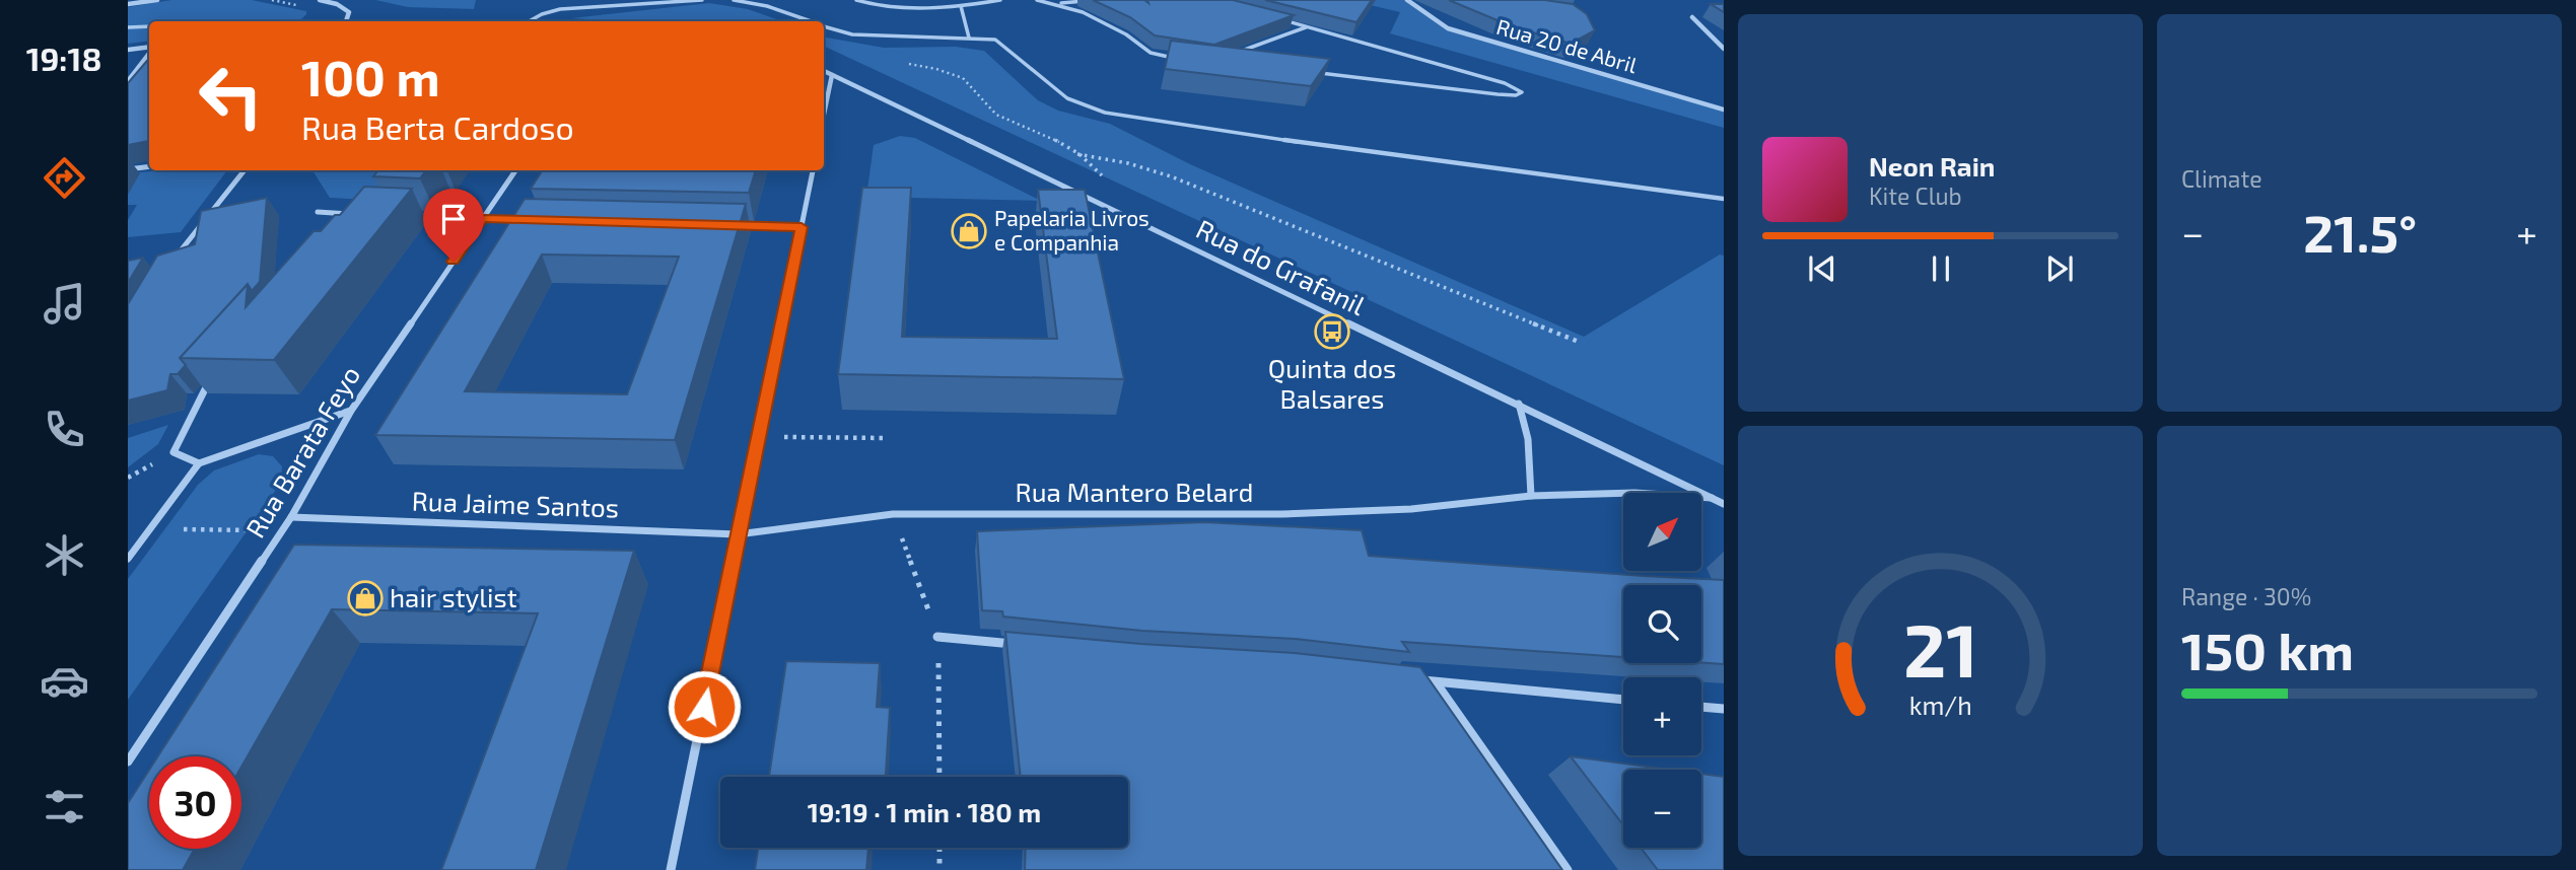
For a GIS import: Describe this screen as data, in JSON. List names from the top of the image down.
{
  "streets": {
    "street": [
      "Rua 20 de Abril",
      "Rua do Grafanil",
      "Rua Barata Feyo",
      "Rua Mantero Belard",
      "Rua Jaime Santos"
    ]
  },
  "crossings": [
    ["Rua do Grafanil", "Rua Mantero Belard"],
    ["Rua Barata Feyo", "Rua Jaime Santos"],
    ["Rua Mantero Belard", "Rua Jaime Santos"]
  ],
  "places": {
    "shop": ["Papelaria Livros e Companhia", "hair stylist"],
    "bus stop": ["Quinta dos Balsares"]
  },
  "north": "top right",
  "page": {
    "tabs": "19:18",
    "tile": [
      "Climate",
      ["Range · 30%", "150 km"]
    ],
    "turn": ["100 m", "Rua Berta Cardoso"],
    "song": ["Neon Rain", "Kite Club"],
    "heat": ["−", "21.5°", "+"],
    "map_buttons": ["+", "−"],
    "limit": "30",
    "trip": "19:19 · 1 min · 180 m",
    "gauge": ["21", "km/h"]
  }
}
